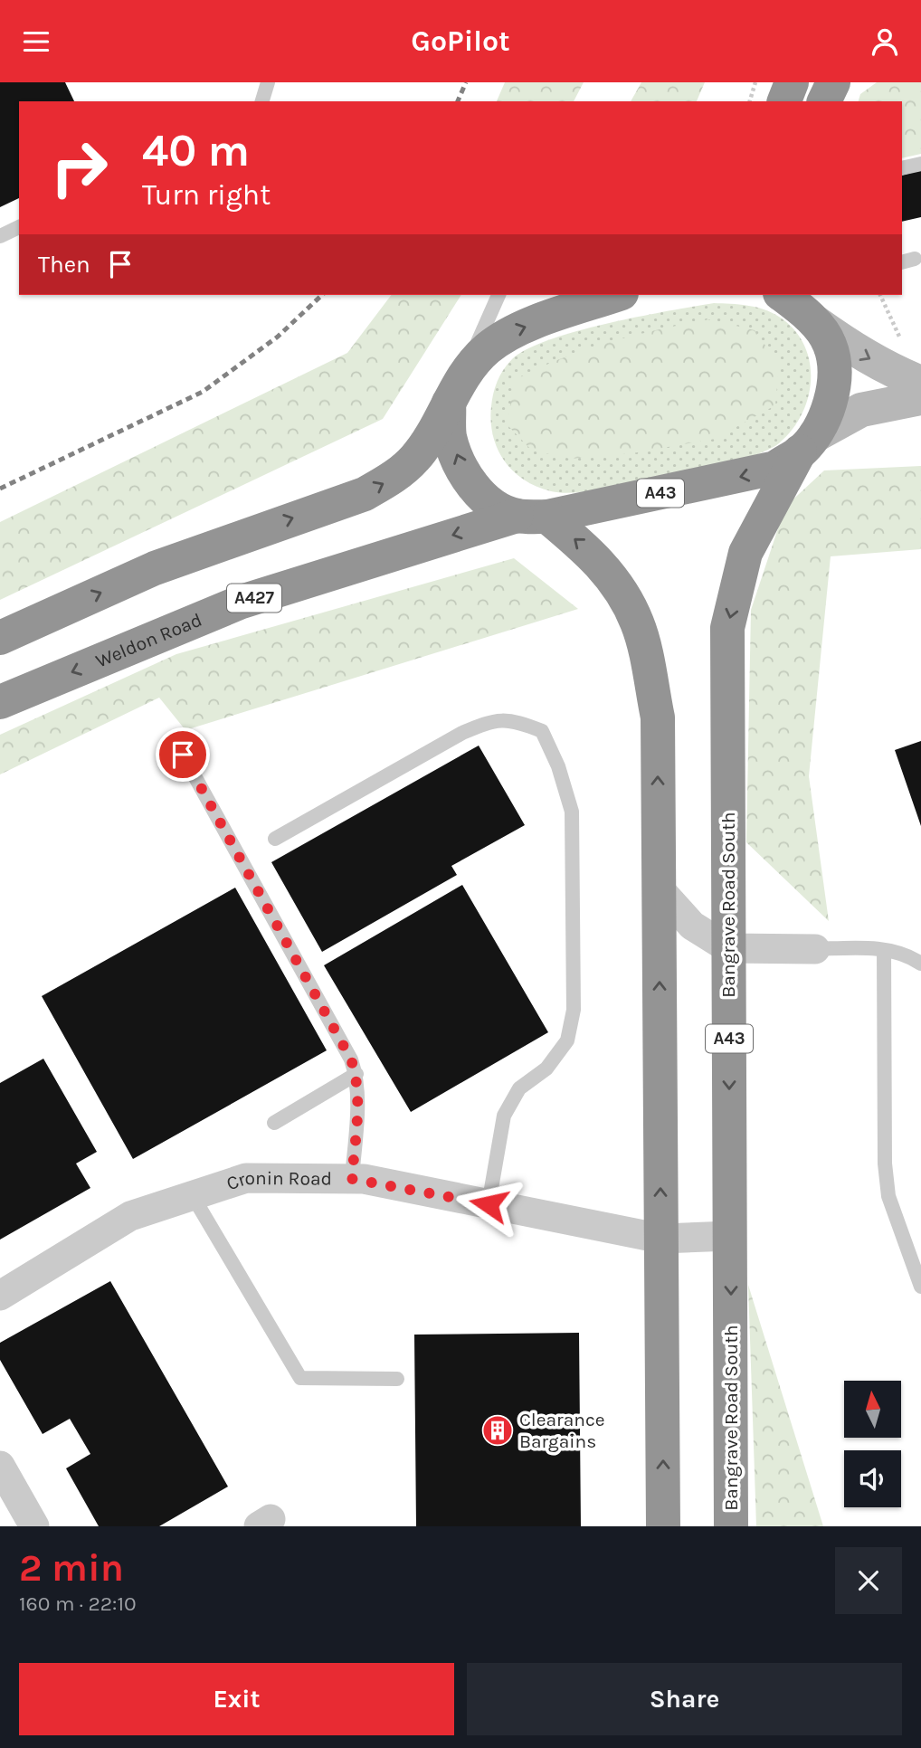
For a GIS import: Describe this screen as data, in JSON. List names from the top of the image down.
{
  "streets": {
    "highway": [
      "A43",
      "A427",
      "Weldon Road",
      "Bangrave Road South"
    ],
    "street": ["Cronin Road"]
  },
  "crossings": [
    ["A43", "Weldon Road"],
    ["A43", "Bangrave Road South"],
    ["Bangrave Road South", "Cronin Road"]
  ],
  "places": {
    "building": ["Clearance Bargains"]
  },
  "north": "top",
  "page": {
    "header": "GoPilot",
    "turn": ["40 m", "Turn right"],
    "then": "Then",
    "heading": ["2 min", "160 m · 22:10"],
    "buttons": ["Exit", "Share"]
  }
}
